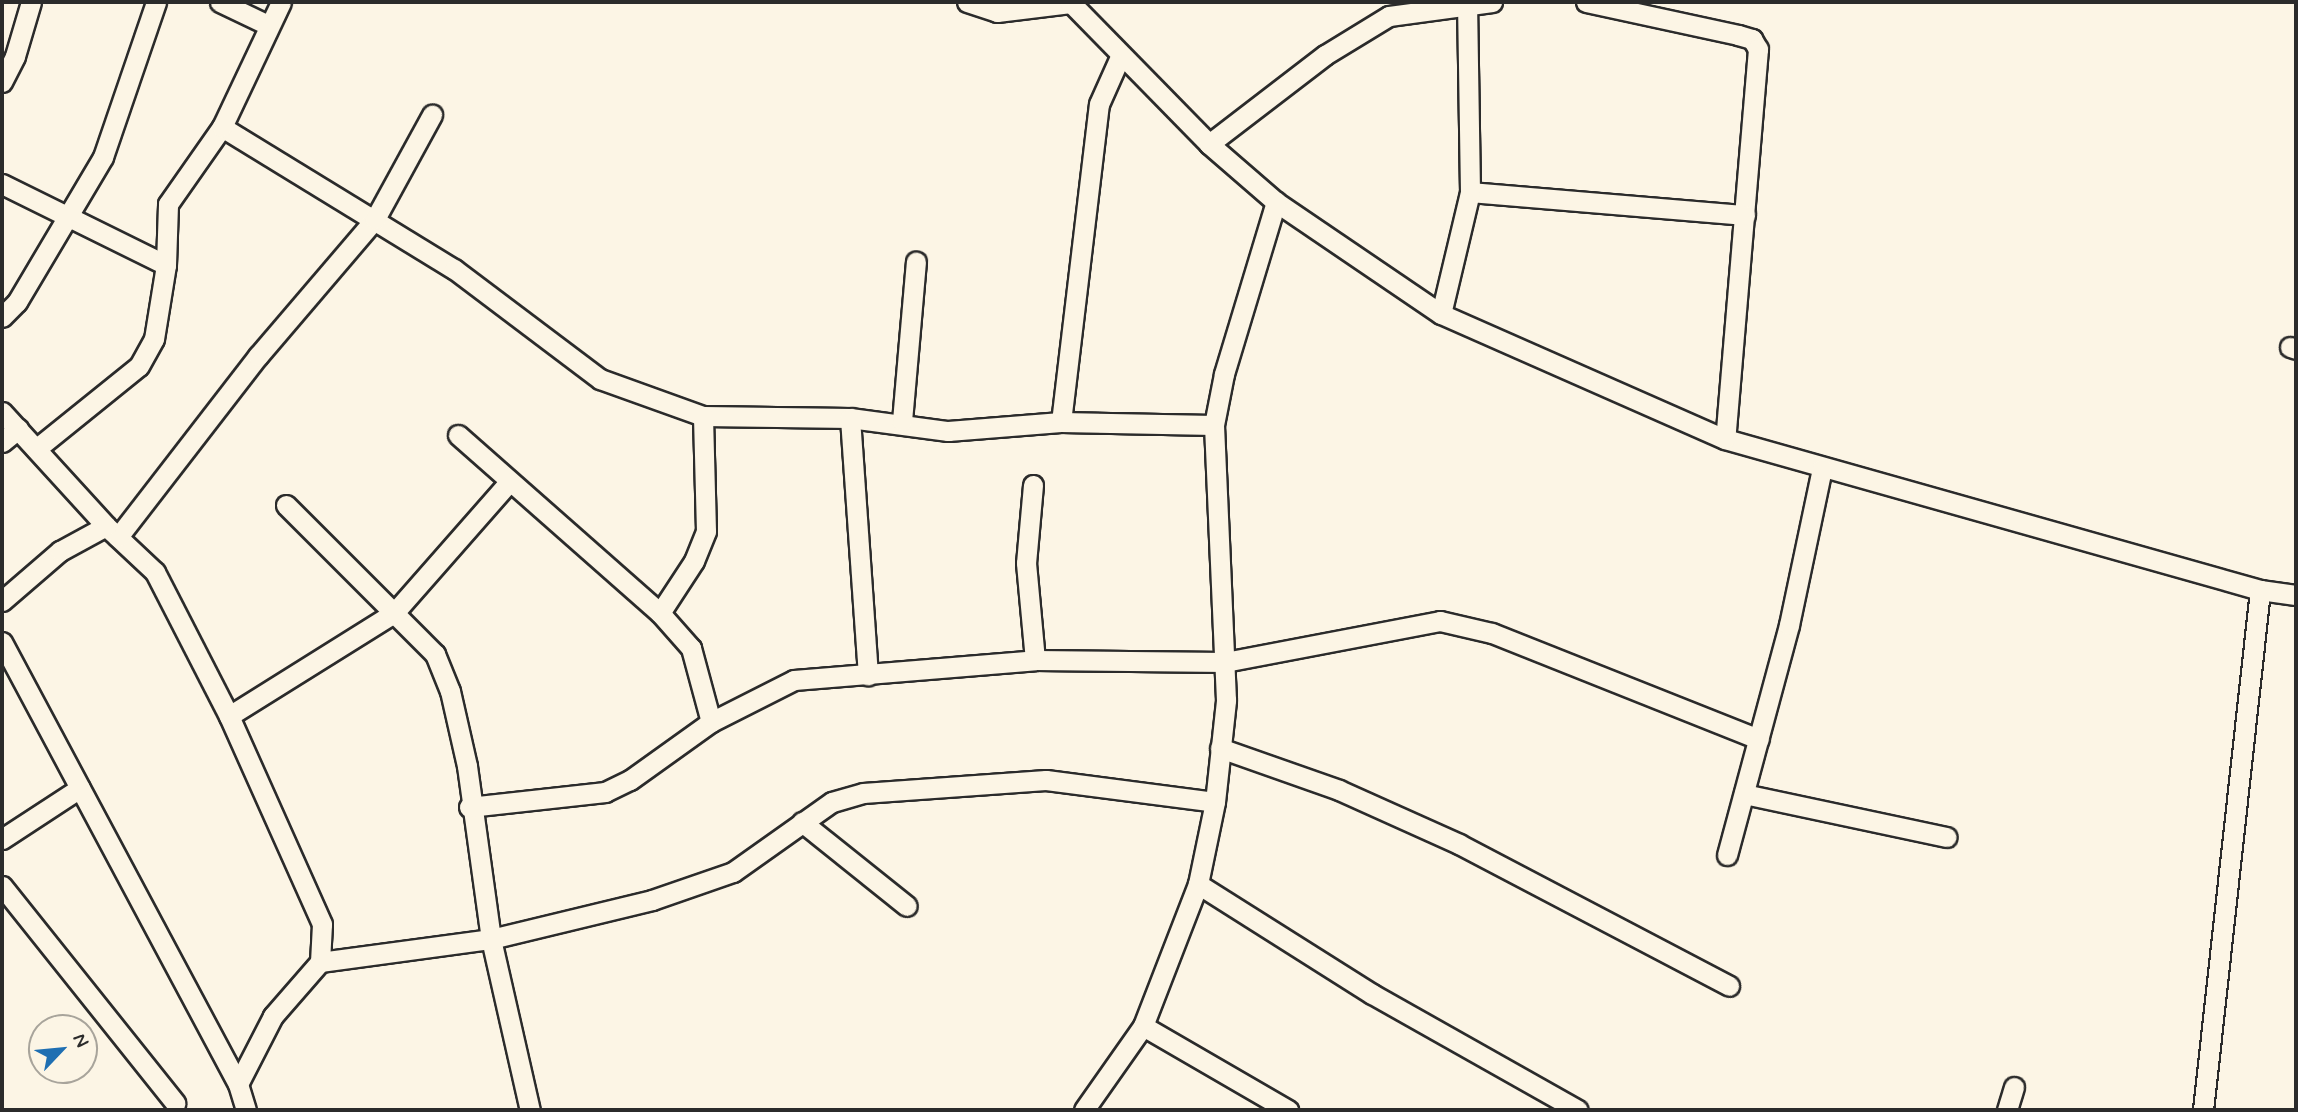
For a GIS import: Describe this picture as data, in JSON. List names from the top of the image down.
{
  "north": "top right"
}
